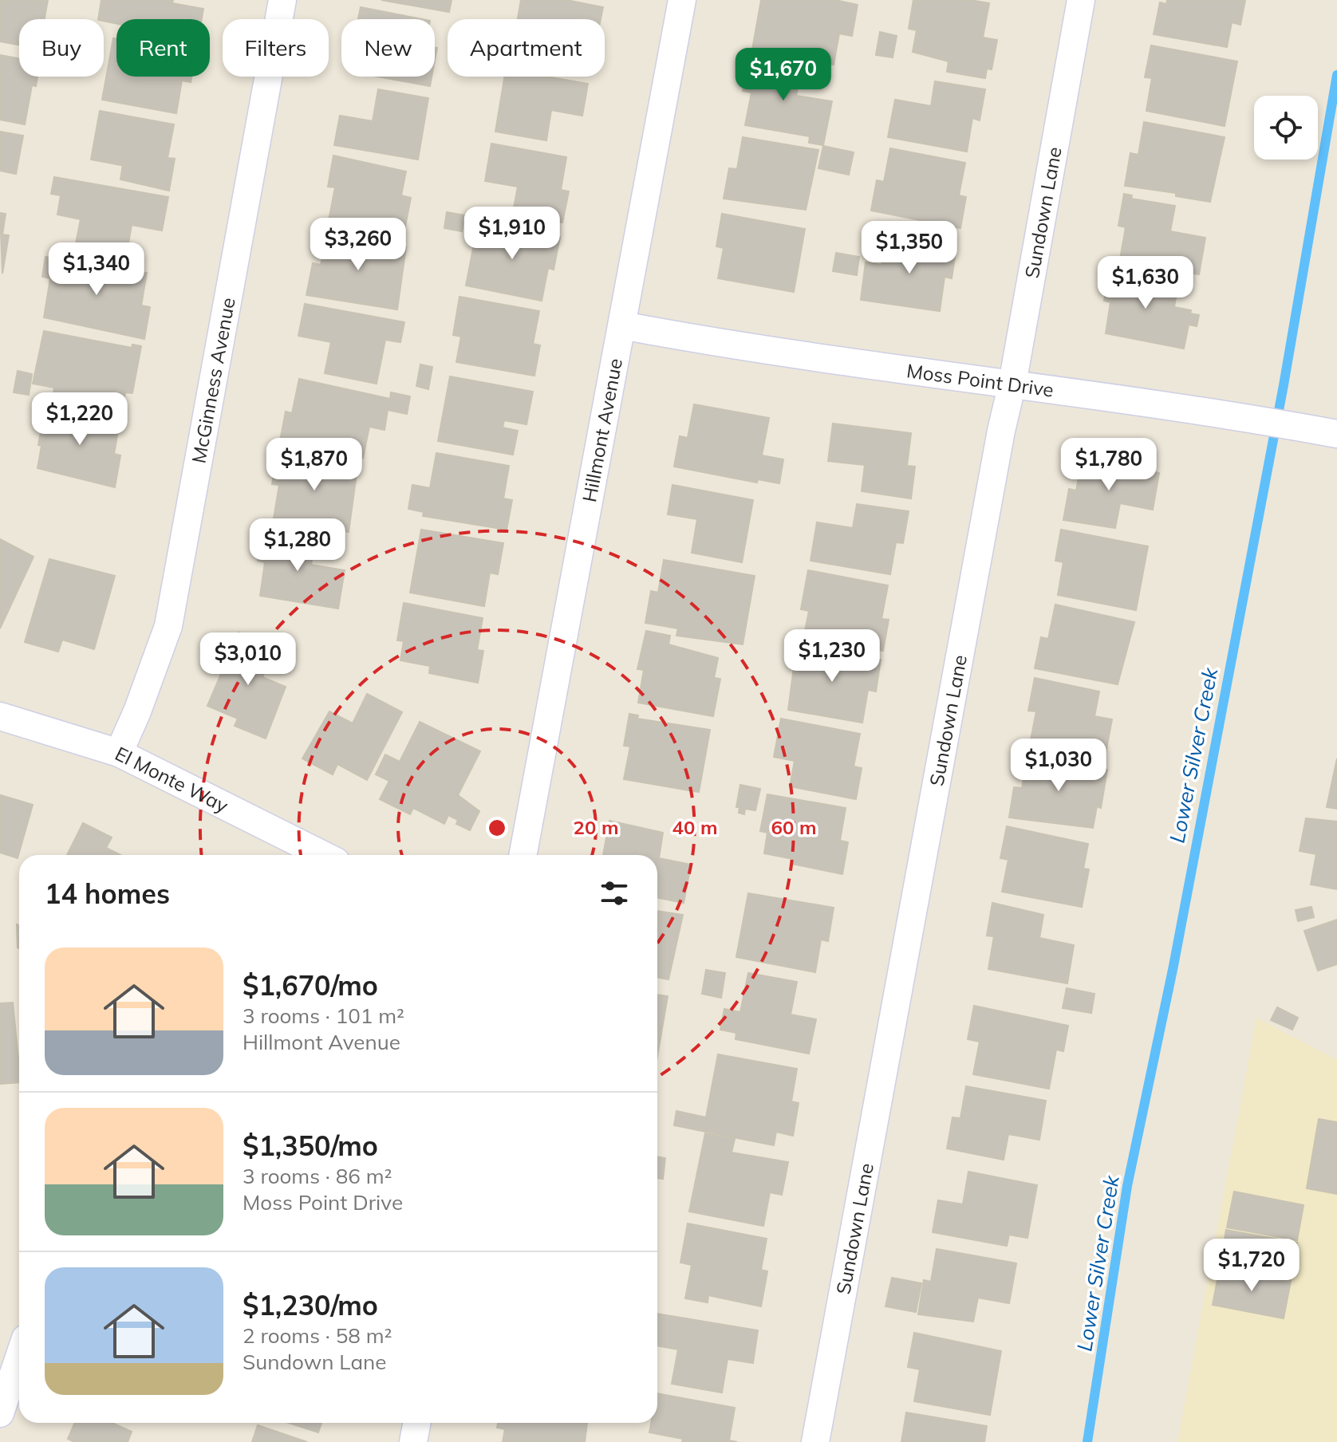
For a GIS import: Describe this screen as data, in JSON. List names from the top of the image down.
{
  "streets": {
    "street": [
      "Sundown Lane",
      "McGinness Avenue",
      "Moss Point Drive",
      "Hillmont Avenue",
      "El Monte Way"
    ]
  },
  "crossings": [
    ["Sundown Lane", "Moss Point Drive"],
    ["McGinness Avenue", "El Monte Way"],
    ["Moss Point Drive", "Hillmont Avenue"]
  ],
  "water": ["Lower Silver Creek"],
  "page": {
    "chip": [
      "Buy",
      "Rent",
      "Filters",
      "New",
      "Apartment"
    ],
    "price": [
      "$1,670",
      "$1,910",
      "$3,260",
      "$1,350",
      "$1,340",
      "$1,630",
      "$1,220",
      "$1,870",
      "$1,780",
      "$1,280",
      "$1,230",
      "$3,010",
      "$1,030",
      "$1,720"
    ],
    "heading": "14 homes",
    "list": [
      {
        "name": "$1,670/mo",
        "note": "3 rooms · 101 m² · Hillmont Avenue"
      },
      {
        "name": "$1,350/mo",
        "note": "3 rooms · 86 m² · Moss Point Drive"
      },
      {
        "name": "$1,230/mo",
        "note": "2 rooms · 58 m² · Sundown Lane"
      }
    ]
  },
  "rings": ["20 m", "40 m", "60 m"]
}
